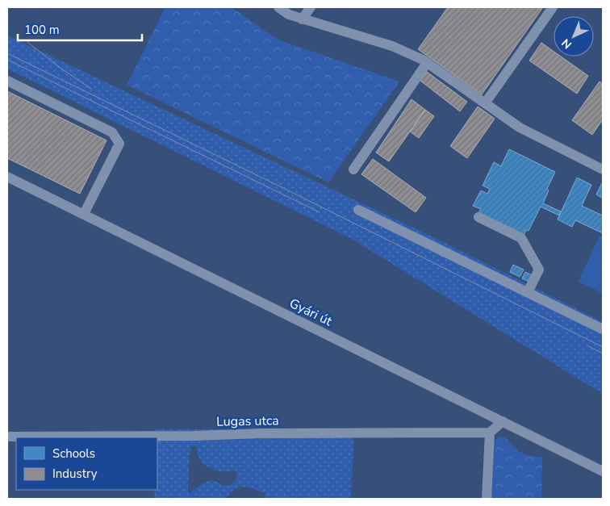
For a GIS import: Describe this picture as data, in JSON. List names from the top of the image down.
{
  "streets": {
    "street": ["Gyári út", "Lugas utca"]
  },
  "legend": ["Schools", "Industry"],
  "scale_bar": "100 m",
  "north": "bottom left"
}
